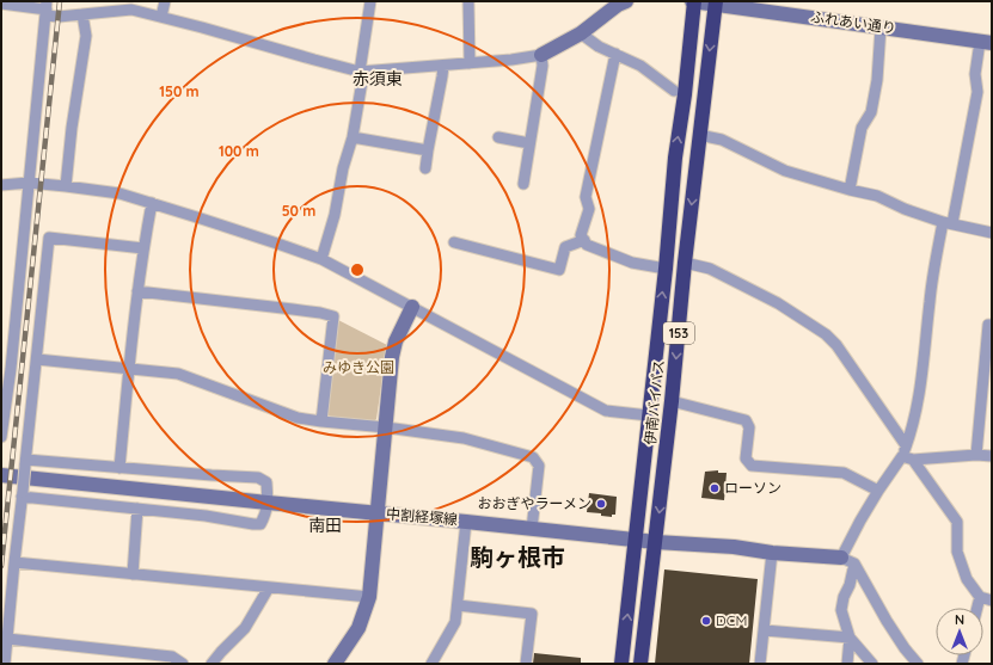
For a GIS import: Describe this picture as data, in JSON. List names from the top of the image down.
{
  "streets": {
    "highway": ["153", "伊南バイパス"],
    "street": ["ふれあい通り", "中割経塚線"]
  },
  "crossings": [
    ["ふれあい通り", "伊南バイパス"],
    ["伊南バイパス", "中割経塚線"]
  ],
  "districts": ["赤須東", "南田", "駒ヶ根市"],
  "parks": ["みゆき公園"],
  "places": ["ローソン", "おおぎやラーメン", "DCM"],
  "north": "top",
  "rings": ["150 m", "100 m", "50 m"]
}
